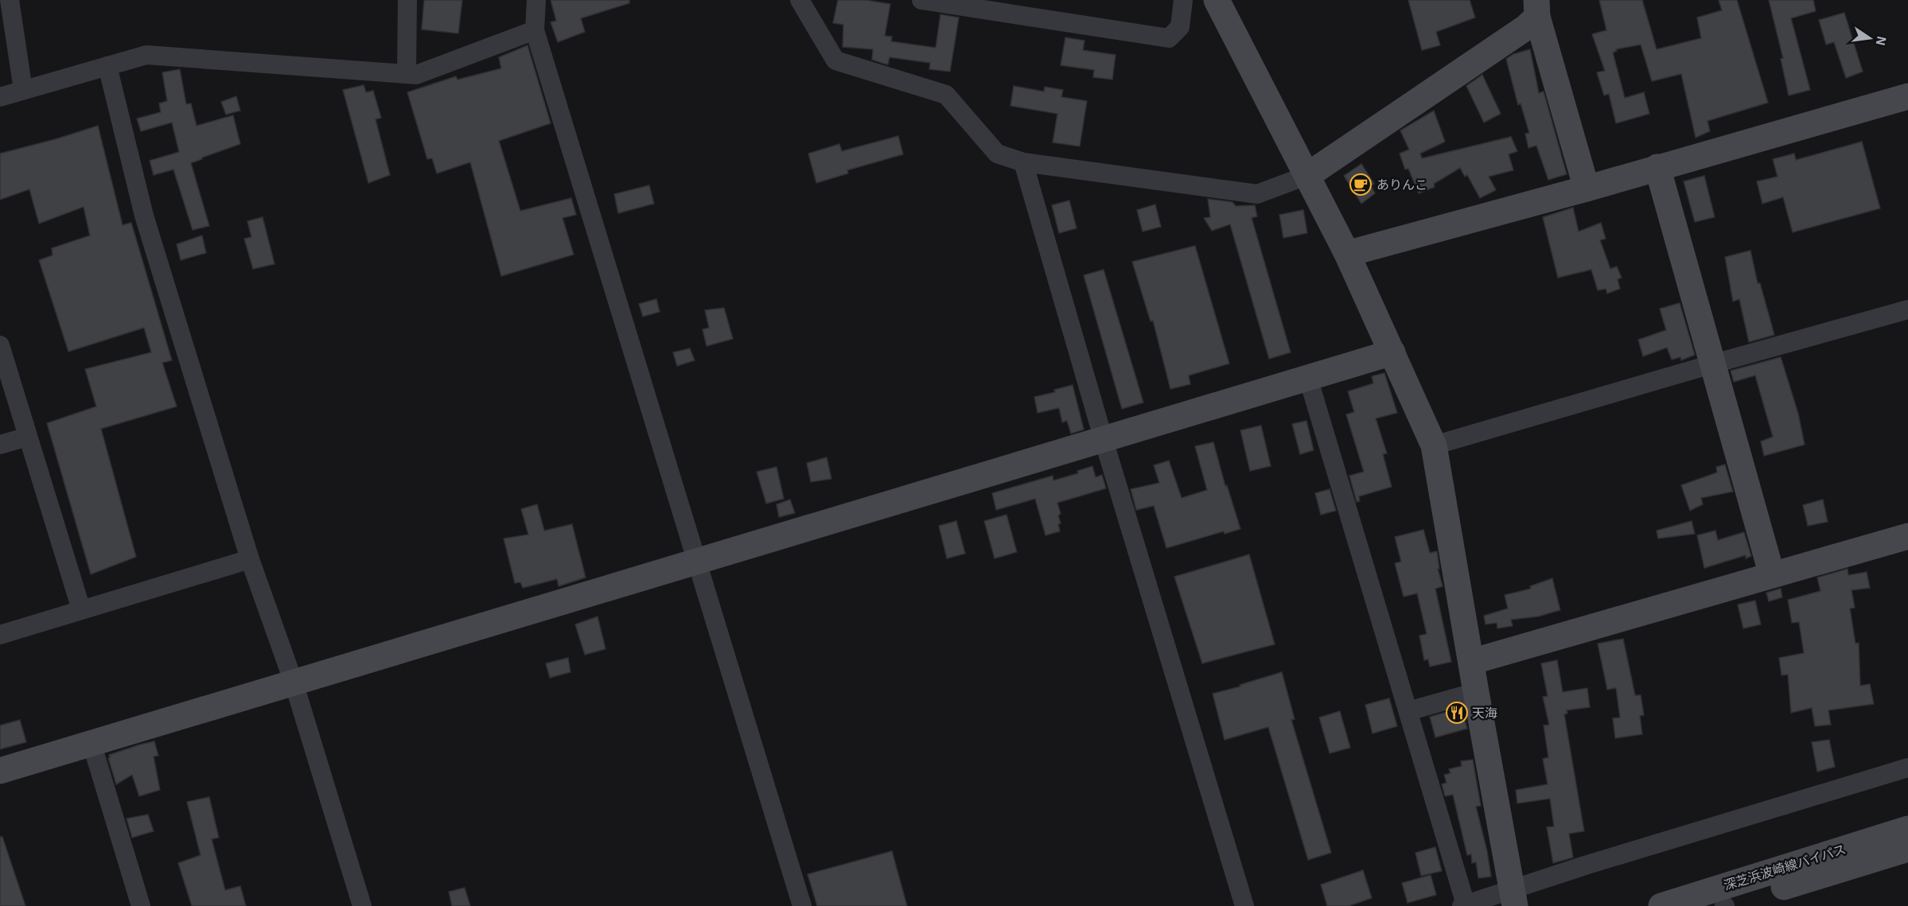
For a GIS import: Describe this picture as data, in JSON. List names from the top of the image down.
{
  "streets": {
    "street": ["深芝浜波崎線バイパス"]
  },
  "places": {
    "cafe": ["ありんこ"],
    "restaurant": ["天海"]
  },
  "north": "right"
}
